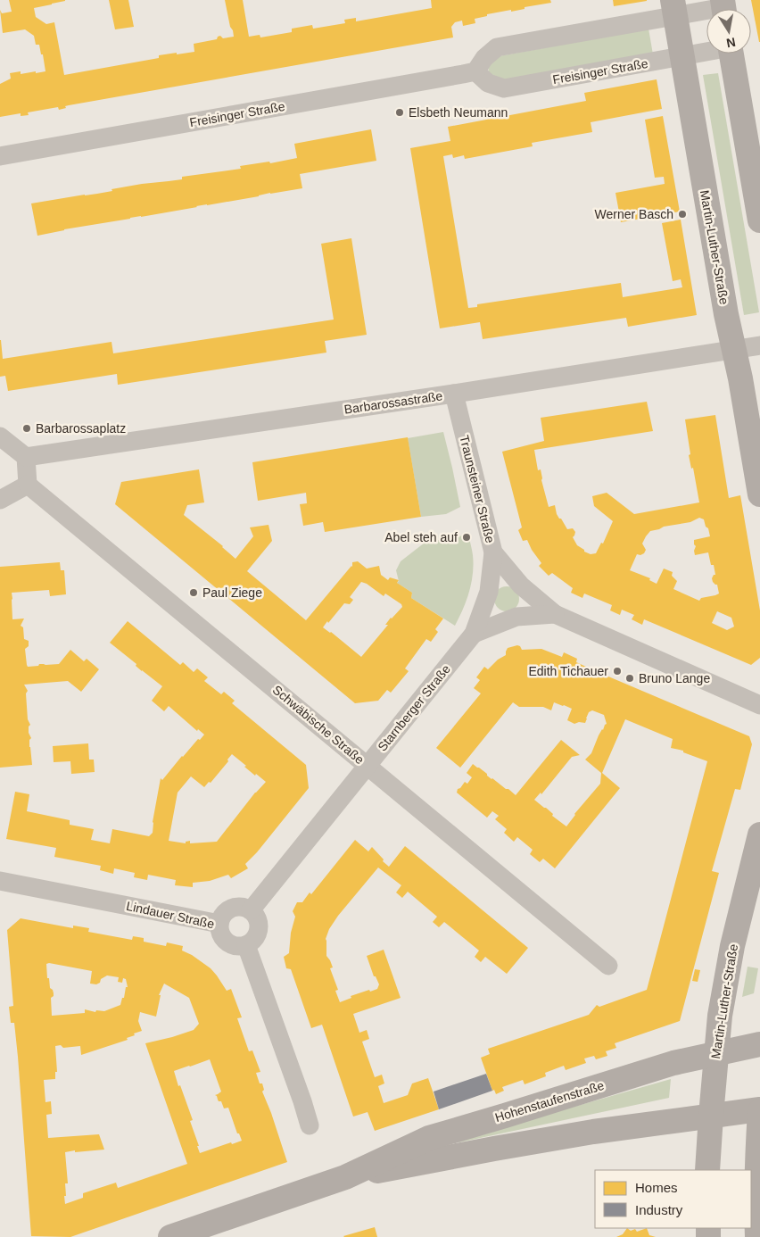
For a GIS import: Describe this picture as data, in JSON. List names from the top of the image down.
{
  "streets": {
    "main road": ["Martin-Luther-Straße", "Hohenstaufenstraße"],
    "street": [
      "Freisinger Straße",
      "Barbarossastraße",
      "Traunsteiner Straße",
      "Starnberger Straße",
      "Schwäbische Straße",
      "Lindauer Straße"
    ]
  },
  "crossings": [
    ["Freisinger Straße", "Martin-Luther-Straße"],
    ["Martin-Luther-Straße", "Barbarossastraße"],
    ["Martin-Luther-Straße", "Hohenstaufenstraße"],
    ["Barbarossastraße", "Traunsteiner Straße"],
    ["Traunsteiner Straße", "Starnberger Straße"],
    ["Starnberger Straße", "Schwäbische Straße"],
    ["Starnberger Straße", "Lindauer Straße"]
  ],
  "places": [
    "Elsbeth Neumann",
    "Werner Basch",
    "Barbarossaplatz",
    "Abel steh auf",
    "Paul Ziege",
    "Edith Tichauer",
    "Bruno Lange"
  ],
  "legend": ["Homes", "Industry"],
  "north": "bottom"
}
